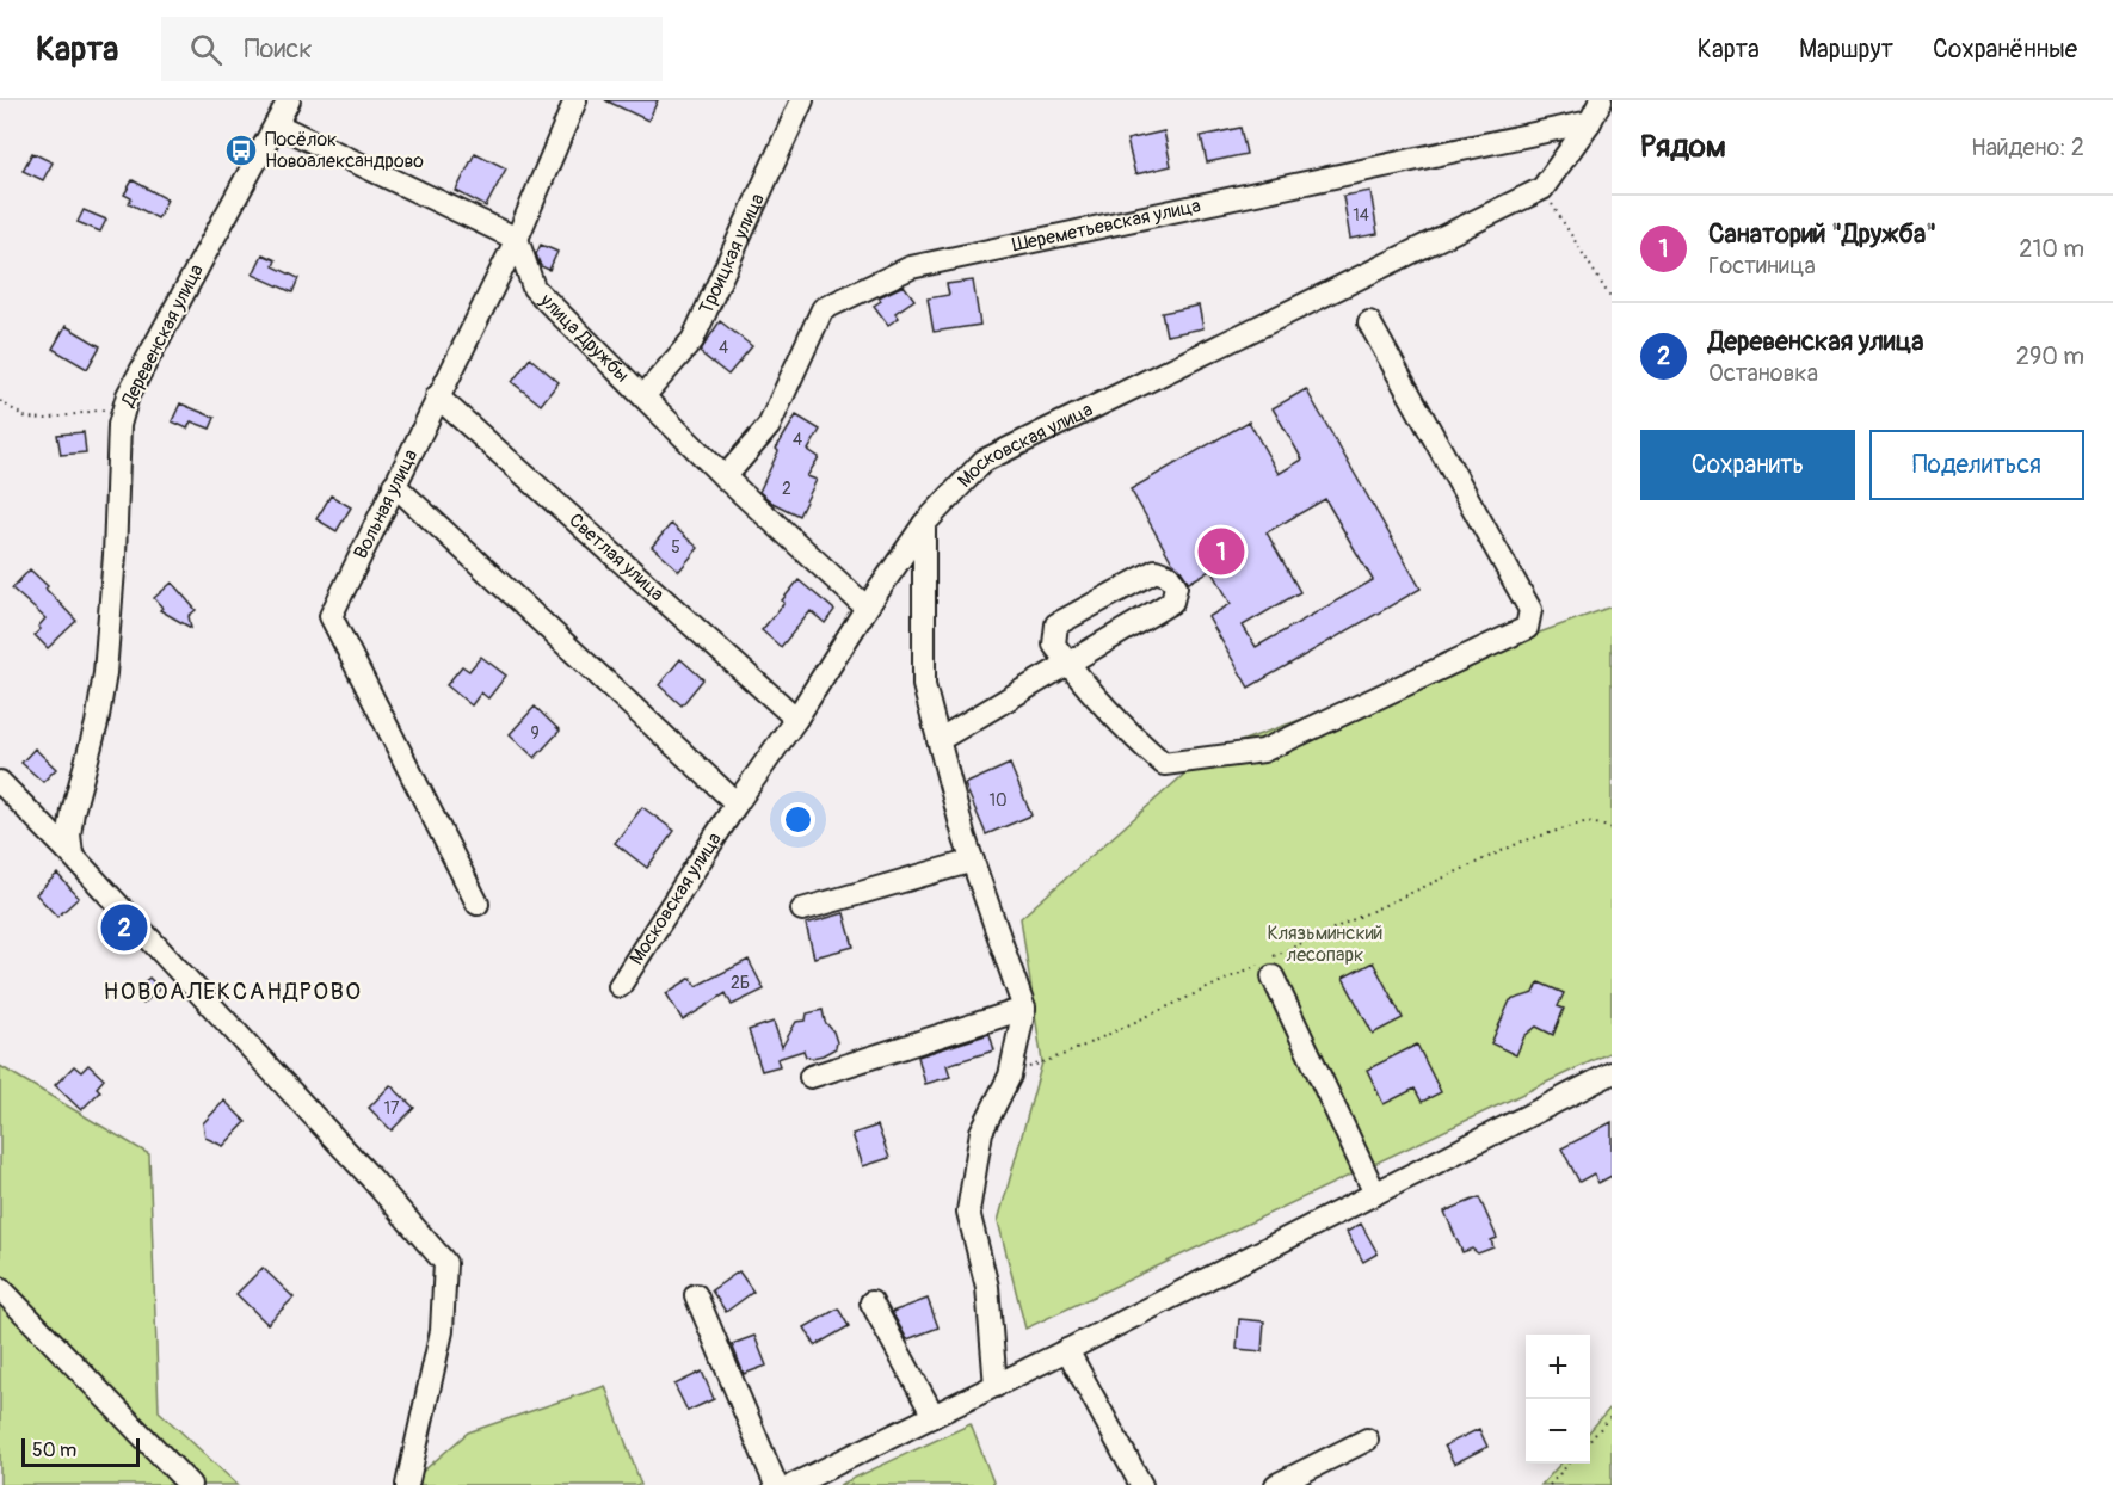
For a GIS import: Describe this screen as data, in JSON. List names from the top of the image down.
{
  "streets": {
    "street": [
      "Шереметьевская улица",
      "Троицкая улица",
      "Деревенская улица",
      "улица Дружбы",
      "Московская улица",
      "Вольная улица",
      "Светлая улица"
    ]
  },
  "crossings": [
    ["Шереметьевская улица", "улица Дружбы"],
    ["Шереметьевская улица", "Московская улица"],
    ["Троицкая улица", "улица Дружбы"],
    ["улица Дружбы", "Московская улица"],
    ["улица Дружбы", "Вольная улица"],
    ["Московская улица", "Светлая улица"],
    ["Вольная улица", "Светлая улица"]
  ],
  "districts": ["НОВОАЛЕКСАНДРОВО"],
  "parks": ["Клязьминский лесопарк"],
  "places": {
    "bus stop": ["Посёлок Новоалександрово"]
  },
  "house_numbers": [
    "14",
    "4",
    "4",
    "2",
    "5",
    "9",
    "10",
    "2Б",
    "17"
  ],
  "scale_bar": "50 m",
  "page": {
    "header": "Карта",
    "search": "Поиск",
    "nav": ["Карта", "Маршрут", "Сохранённые"],
    "heading": ["Рядом", "Найдено: 2"],
    "list": [
      {
        "mark": "1",
        "name": "Санаторий \"Дружба\"",
        "note": "Гостиница",
        "value": "210 m"
      },
      {
        "mark": "2",
        "name": "Деревенская улица",
        "note": "Остановка",
        "value": "290 m"
      }
    ],
    "buttons": ["Сохранить", "Поделиться"],
    "pins": ["1", "2"],
    "map_buttons": ["+", "−"],
    "scale": "50 m"
  }
}
